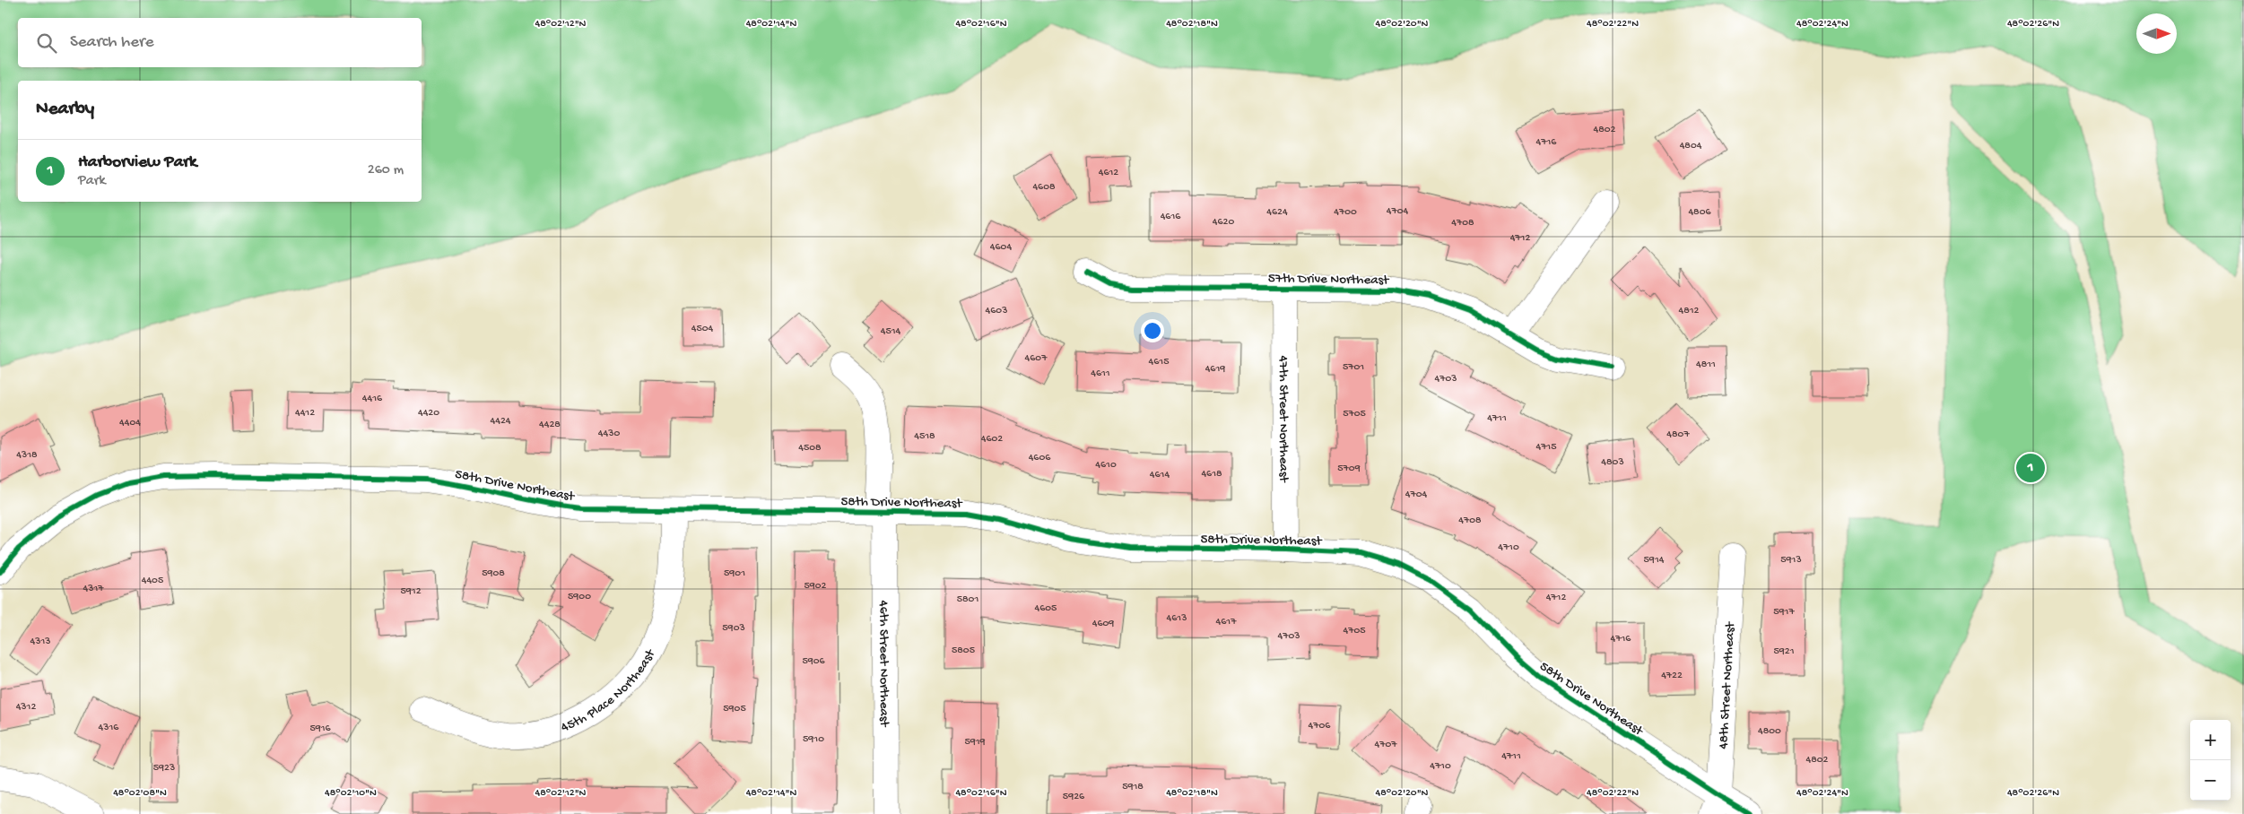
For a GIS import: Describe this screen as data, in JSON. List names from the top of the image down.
{
  "streets": {
    "street": [
      "57th Drive Northeast",
      "47th Street Northeast",
      "58th Drive Northeast",
      "46th Street Northeast",
      "48th Street Northeast",
      "45th Place Northeast"
    ]
  },
  "crossings": [
    ["57th Drive Northeast", "47th Street Northeast"],
    ["47th Street Northeast", "58th Drive Northeast"],
    ["58th Drive Northeast", "46th Street Northeast"],
    ["58th Drive Northeast", "48th Street Northeast"],
    ["58th Drive Northeast", "45th Place Northeast"]
  ],
  "house_numbers": [
    "4802",
    "4716",
    "4804",
    "4612",
    "4608",
    "4704",
    "4624",
    "4700",
    "4806",
    "4616",
    "4620",
    "4708",
    "4712",
    "4604",
    "4603",
    "4812",
    "4504",
    "4514",
    "4607",
    "4615",
    "4811",
    "5701",
    "4619",
    "4611",
    "4703",
    "4416",
    "4412",
    "4420",
    "5705",
    "4711",
    "4424",
    "4404",
    "4428",
    "4430",
    "4807",
    "4518",
    "4602",
    "4715",
    "4508",
    "4318",
    "4606",
    "4803",
    "4610",
    "5709",
    "4618",
    "4614",
    "4704",
    "4708",
    "4710",
    "5914",
    "5913",
    "5908",
    "5901",
    "4405",
    "5902",
    "4317",
    "5912",
    "5900",
    "4712",
    "5801",
    "4605",
    "5917",
    "4613",
    "4617",
    "4609",
    "5903",
    "4705",
    "4703",
    "4716",
    "4313",
    "5805",
    "5921",
    "5906",
    "4722",
    "4312",
    "5905",
    "4706",
    "4316",
    "5916",
    "4800",
    "5910",
    "5919",
    "4707",
    "4711",
    "4802",
    "4710",
    "5923",
    "5918",
    "5926"
  ],
  "north": "right",
  "page": {
    "search": "Search here",
    "heading": "Nearby",
    "list": [
      {
        "mark": "1",
        "name": "Harborview Park",
        "note": "Park",
        "value": "260 m"
      }
    ],
    "pins": "1",
    "map_buttons": ["+", "−"]
  },
  "coordinates": [
    "48°02'12\"N",
    "48°02'14\"N",
    "48°02'16\"N",
    "48°02'18\"N",
    "48°02'20\"N",
    "48°02'22\"N",
    "48°02'24\"N",
    "48°02'26\"N",
    "48°02'08\"N",
    "48°02'10\"N"
  ]
}
